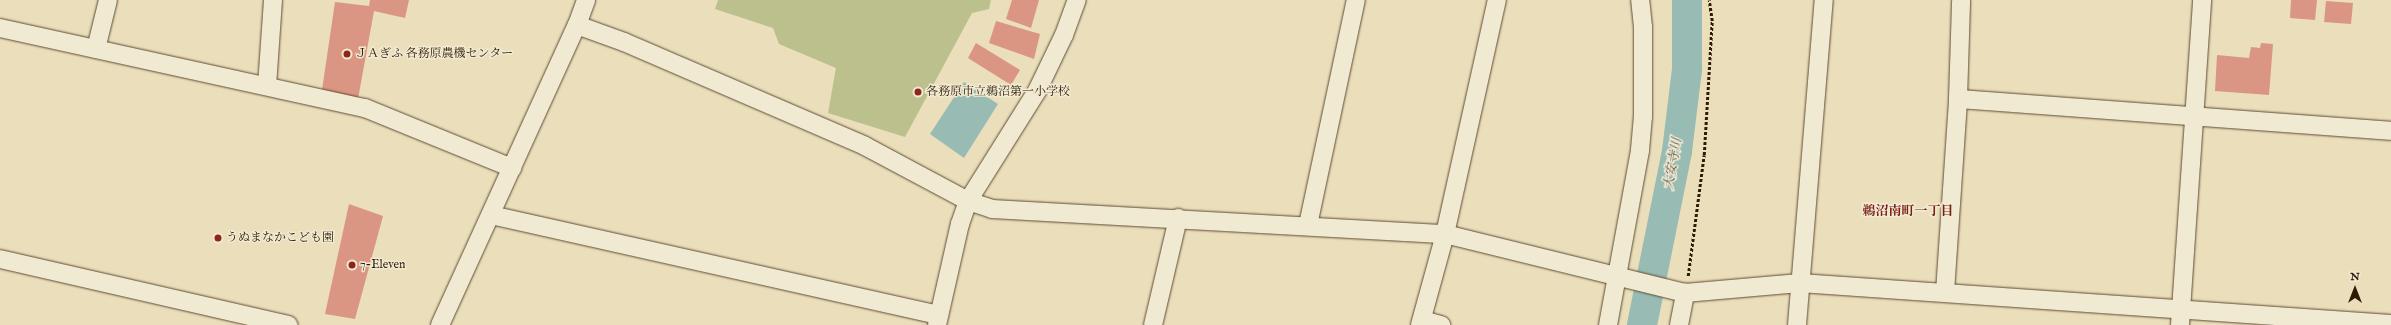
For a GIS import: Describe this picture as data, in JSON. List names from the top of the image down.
{
  "districts": ["鵜沼南町一丁目"],
  "water": ["大安寺川"],
  "places": [
    "ＪＡぎふ 各務原農機センター",
    "各務原市立鵜沼第一小学校",
    "うぬまなかこども園",
    "7-Eleven"
  ],
  "north": "top"
}
